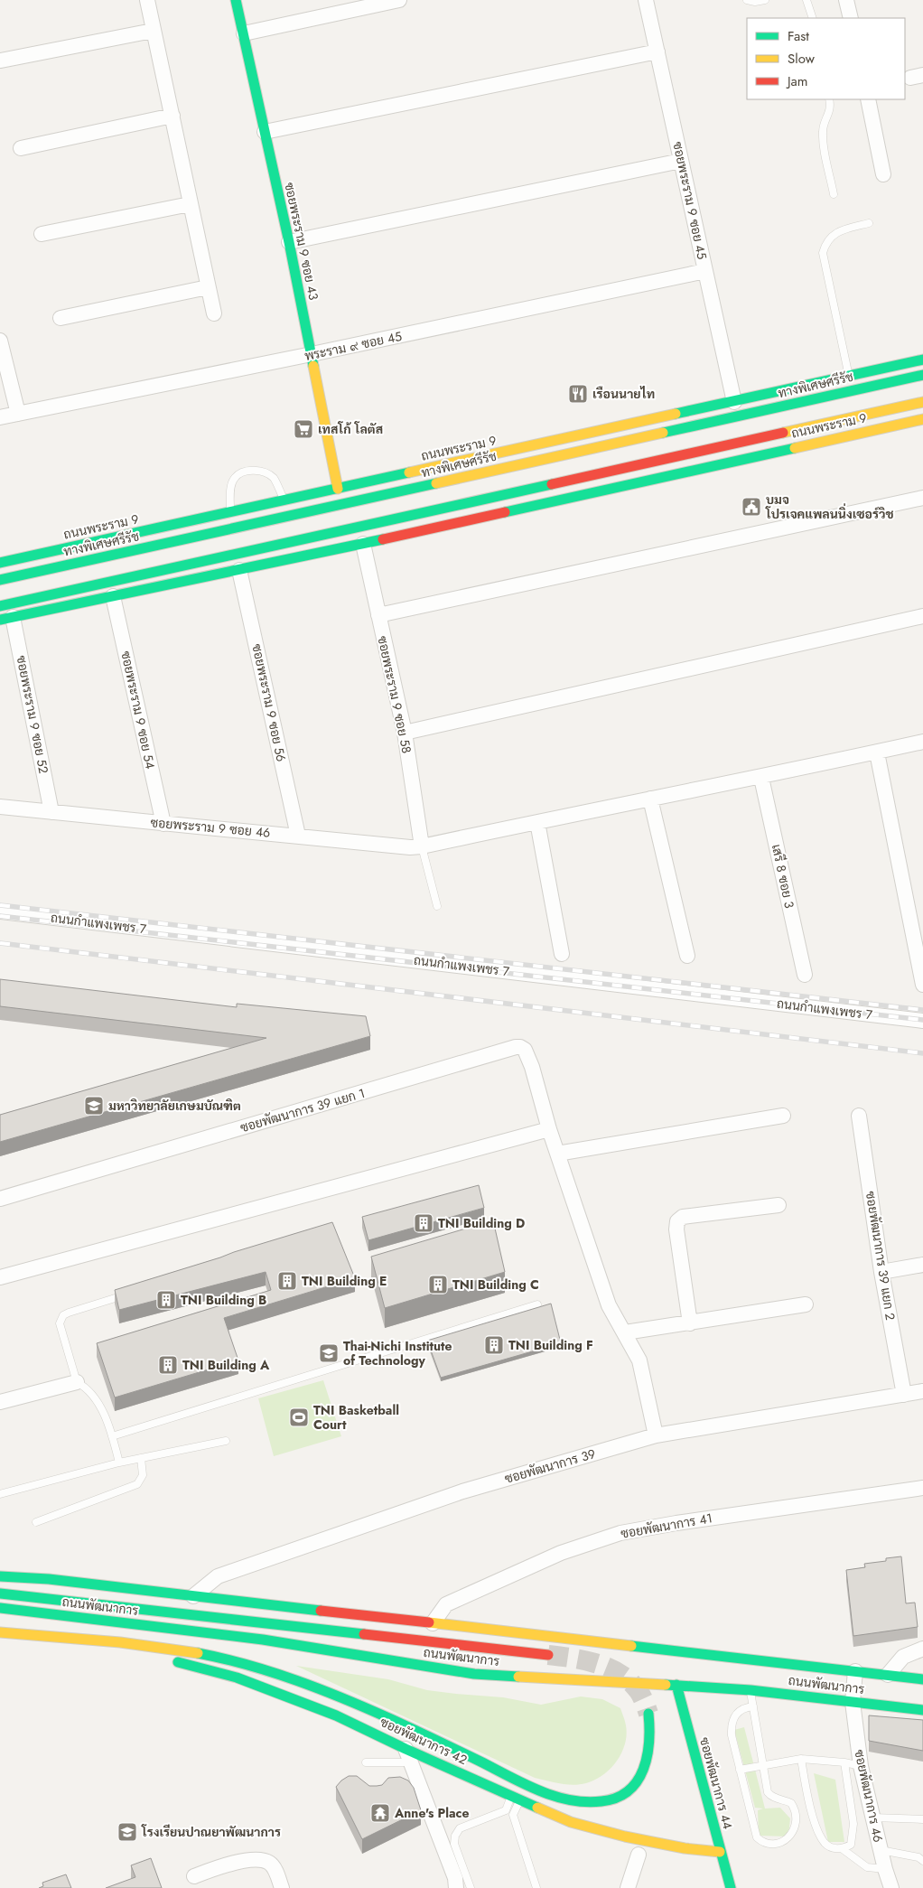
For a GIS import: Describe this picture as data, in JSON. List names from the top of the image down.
{
  "streets": {
    "main road": [
      "ซอยพระราม 9 ซอย 43",
      "ทางพิเศษศรีรัช",
      "ถนนพระราม 9",
      "ถนนพัฒนาการ",
      "ซอยพัฒนาการ 42",
      "ซอยพัฒนาการ 44"
    ],
    "street": [
      "ซอยพระราม 9 ซอย 45",
      "พระราม ๙ ซอย 45",
      "ซอยพระราม 9 ซอย 58",
      "ซอยพระราม 9 ซอย 56",
      "ซอยพระราม 9 ซอย 54",
      "ซอยพระราม 9 ซอย 52",
      "ซอยพระราม 9 ซอย 46",
      "เสรี 8 ซอย 3",
      "ถนนกำแพงเพชร 7",
      "ซอยพัฒนาการ 39 แยก 1",
      "ซอยพัฒนาการ 39 แยก 2",
      "ซอยพัฒนาการ 39",
      "ซอยพัฒนาการ 41",
      "ซอยพัฒนาการ 46"
    ]
  },
  "crossings": [
    ["ซอยพระราม 9 ซอย 45", "พระราม ๙ ซอย 45"],
    ["ซอยพระราม 9 ซอย 45", "ถนนพระราม 9"],
    ["ซอยพระราม 9 ซอย 43", "พระราม ๙ ซอย 45"],
    ["ซอยพระราม 9 ซอย 43", "ถนนพระราม 9"],
    ["ถนนพระราม 9", "ซอยพระราม 9 ซอย 58"],
    ["ถนนพระราม 9", "ซอยพระราม 9 ซอย 56"],
    ["ถนนพระราม 9", "ซอยพระราม 9 ซอย 54"],
    ["ถนนพระราม 9", "ซอยพระราม 9 ซอย 52"],
    ["ซอยพระราม 9 ซอย 58", "ซอยพระราม 9 ซอย 46"],
    ["ซอยพระราม 9 ซอย 56", "ซอยพระราม 9 ซอย 46"],
    ["ซอยพระราม 9 ซอย 54", "ซอยพระราม 9 ซอย 46"],
    ["ซอยพระราม 9 ซอย 52", "ซอยพระราม 9 ซอย 46"],
    ["ซอยพระราม 9 ซอย 46", "เสรี 8 ซอย 3"],
    ["ซอยพัฒนาการ 39 แยก 1", "ซอยพัฒนาการ 39"],
    ["ซอยพัฒนาการ 39 แยก 2", "ซอยพัฒนาการ 39"],
    ["ซอยพัฒนาการ 39", "ถนนพัฒนาการ"],
    ["ซอยพัฒนาการ 41", "ถนนพัฒนาการ"],
    ["ถนนพัฒนาการ", "ซอยพัฒนาการ 44"],
    ["ถนนพัฒนาการ", "ซอยพัฒนาการ 46"],
    ["ซอยพัฒนาการ 42", "ซอยพัฒนาการ 44"]
  ],
  "places": {
    "restaurant": ["เรือนนายไท"],
    "supermarket": ["เทสโก้ โลตัส"],
    "public building": ["บมจ โปรเจคแพลนนิ่งเซอร์วิช"],
    "school or university": ["มหาวิทยาลัยเกษมบัณฑิต", "Thai-Nichi Institute of Technology", "โรงเรียนปาณยาพัฒนาการ"],
    "building": [
      "TNI Building D",
      "TNI Building E",
      "TNI Building C",
      "TNI Building B",
      "TNI Building F",
      "TNI Building A"
    ],
    "sports": ["TNI Basketball Court"],
    "temple": ["Anne's Place"]
  },
  "legend": ["Fast", "Slow", "Jam"]
}
